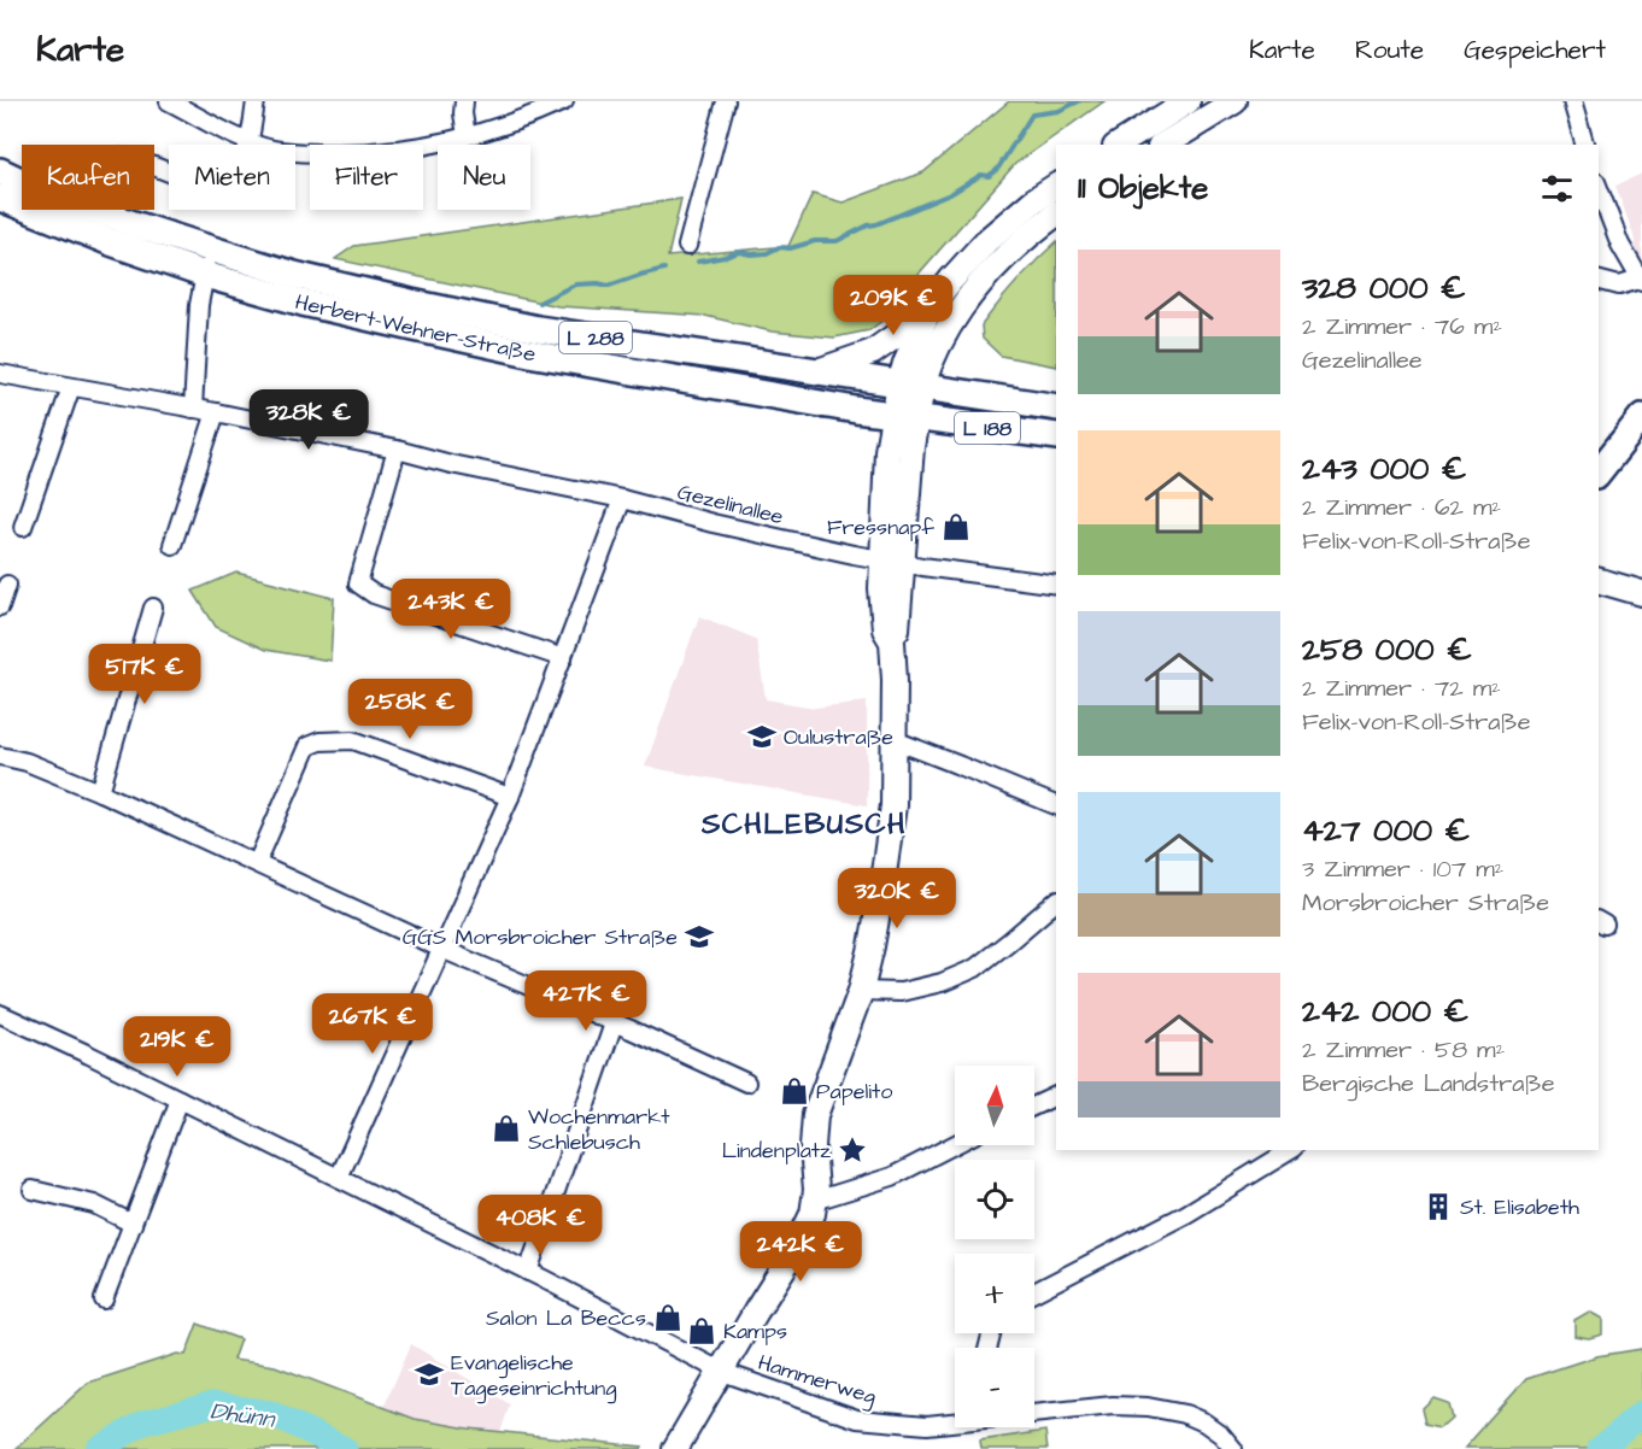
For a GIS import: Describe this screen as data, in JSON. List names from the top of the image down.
{
  "streets": {
    "main road": ["Herbert-Wehner-Straße", "L 288", "L 188"],
    "street": ["Gezelinallee", "Hammerweg"]
  },
  "districts": ["SCHLEBUSCH"],
  "water": ["Dhünn"],
  "places": {
    "shop": [
      "Fressnapf",
      "Papelito",
      "Wochenmarkt Schlebusch",
      "Salon La Beccs",
      "Kamps"
    ],
    "school or university": ["Oulustraße", "GGS Morsbroicher Straße", "Evangelische Tageseinrichtung"],
    "place": ["Lindenplatz"],
    "building": ["St. Elisabeth"]
  },
  "north": "top",
  "page": {
    "header": "Karte",
    "nav": ["Karte", "Route", "Gespeichert"],
    "chip": [
      "Kaufen",
      "Mieten",
      "Filter",
      "Neu"
    ],
    "heading": "11 Objekte",
    "list": [
      {
        "name": "328 000 €",
        "note": "2 Zimmer · 76 m² · Gezelinallee"
      },
      {
        "name": "243 000 €",
        "note": "2 Zimmer · 62 m² · Felix-von-Roll-Straße"
      },
      {
        "name": "258 000 €",
        "note": "2 Zimmer · 72 m² · Felix-von-Roll-Straße"
      },
      {
        "name": "427 000 €",
        "note": "3 Zimmer · 107 m² · Morsbroicher Straße"
      },
      {
        "name": "242 000 €",
        "note": "2 Zimmer · 58 m² · Bergische Landstraße"
      }
    ],
    "price": [
      "209K €",
      "328K €",
      "243K €",
      "517K €",
      "258K €",
      "320K €",
      "427K €",
      "267K €",
      "219K €",
      "408K €",
      "242K €"
    ],
    "map_buttons": ["+", "−"]
  }
}
